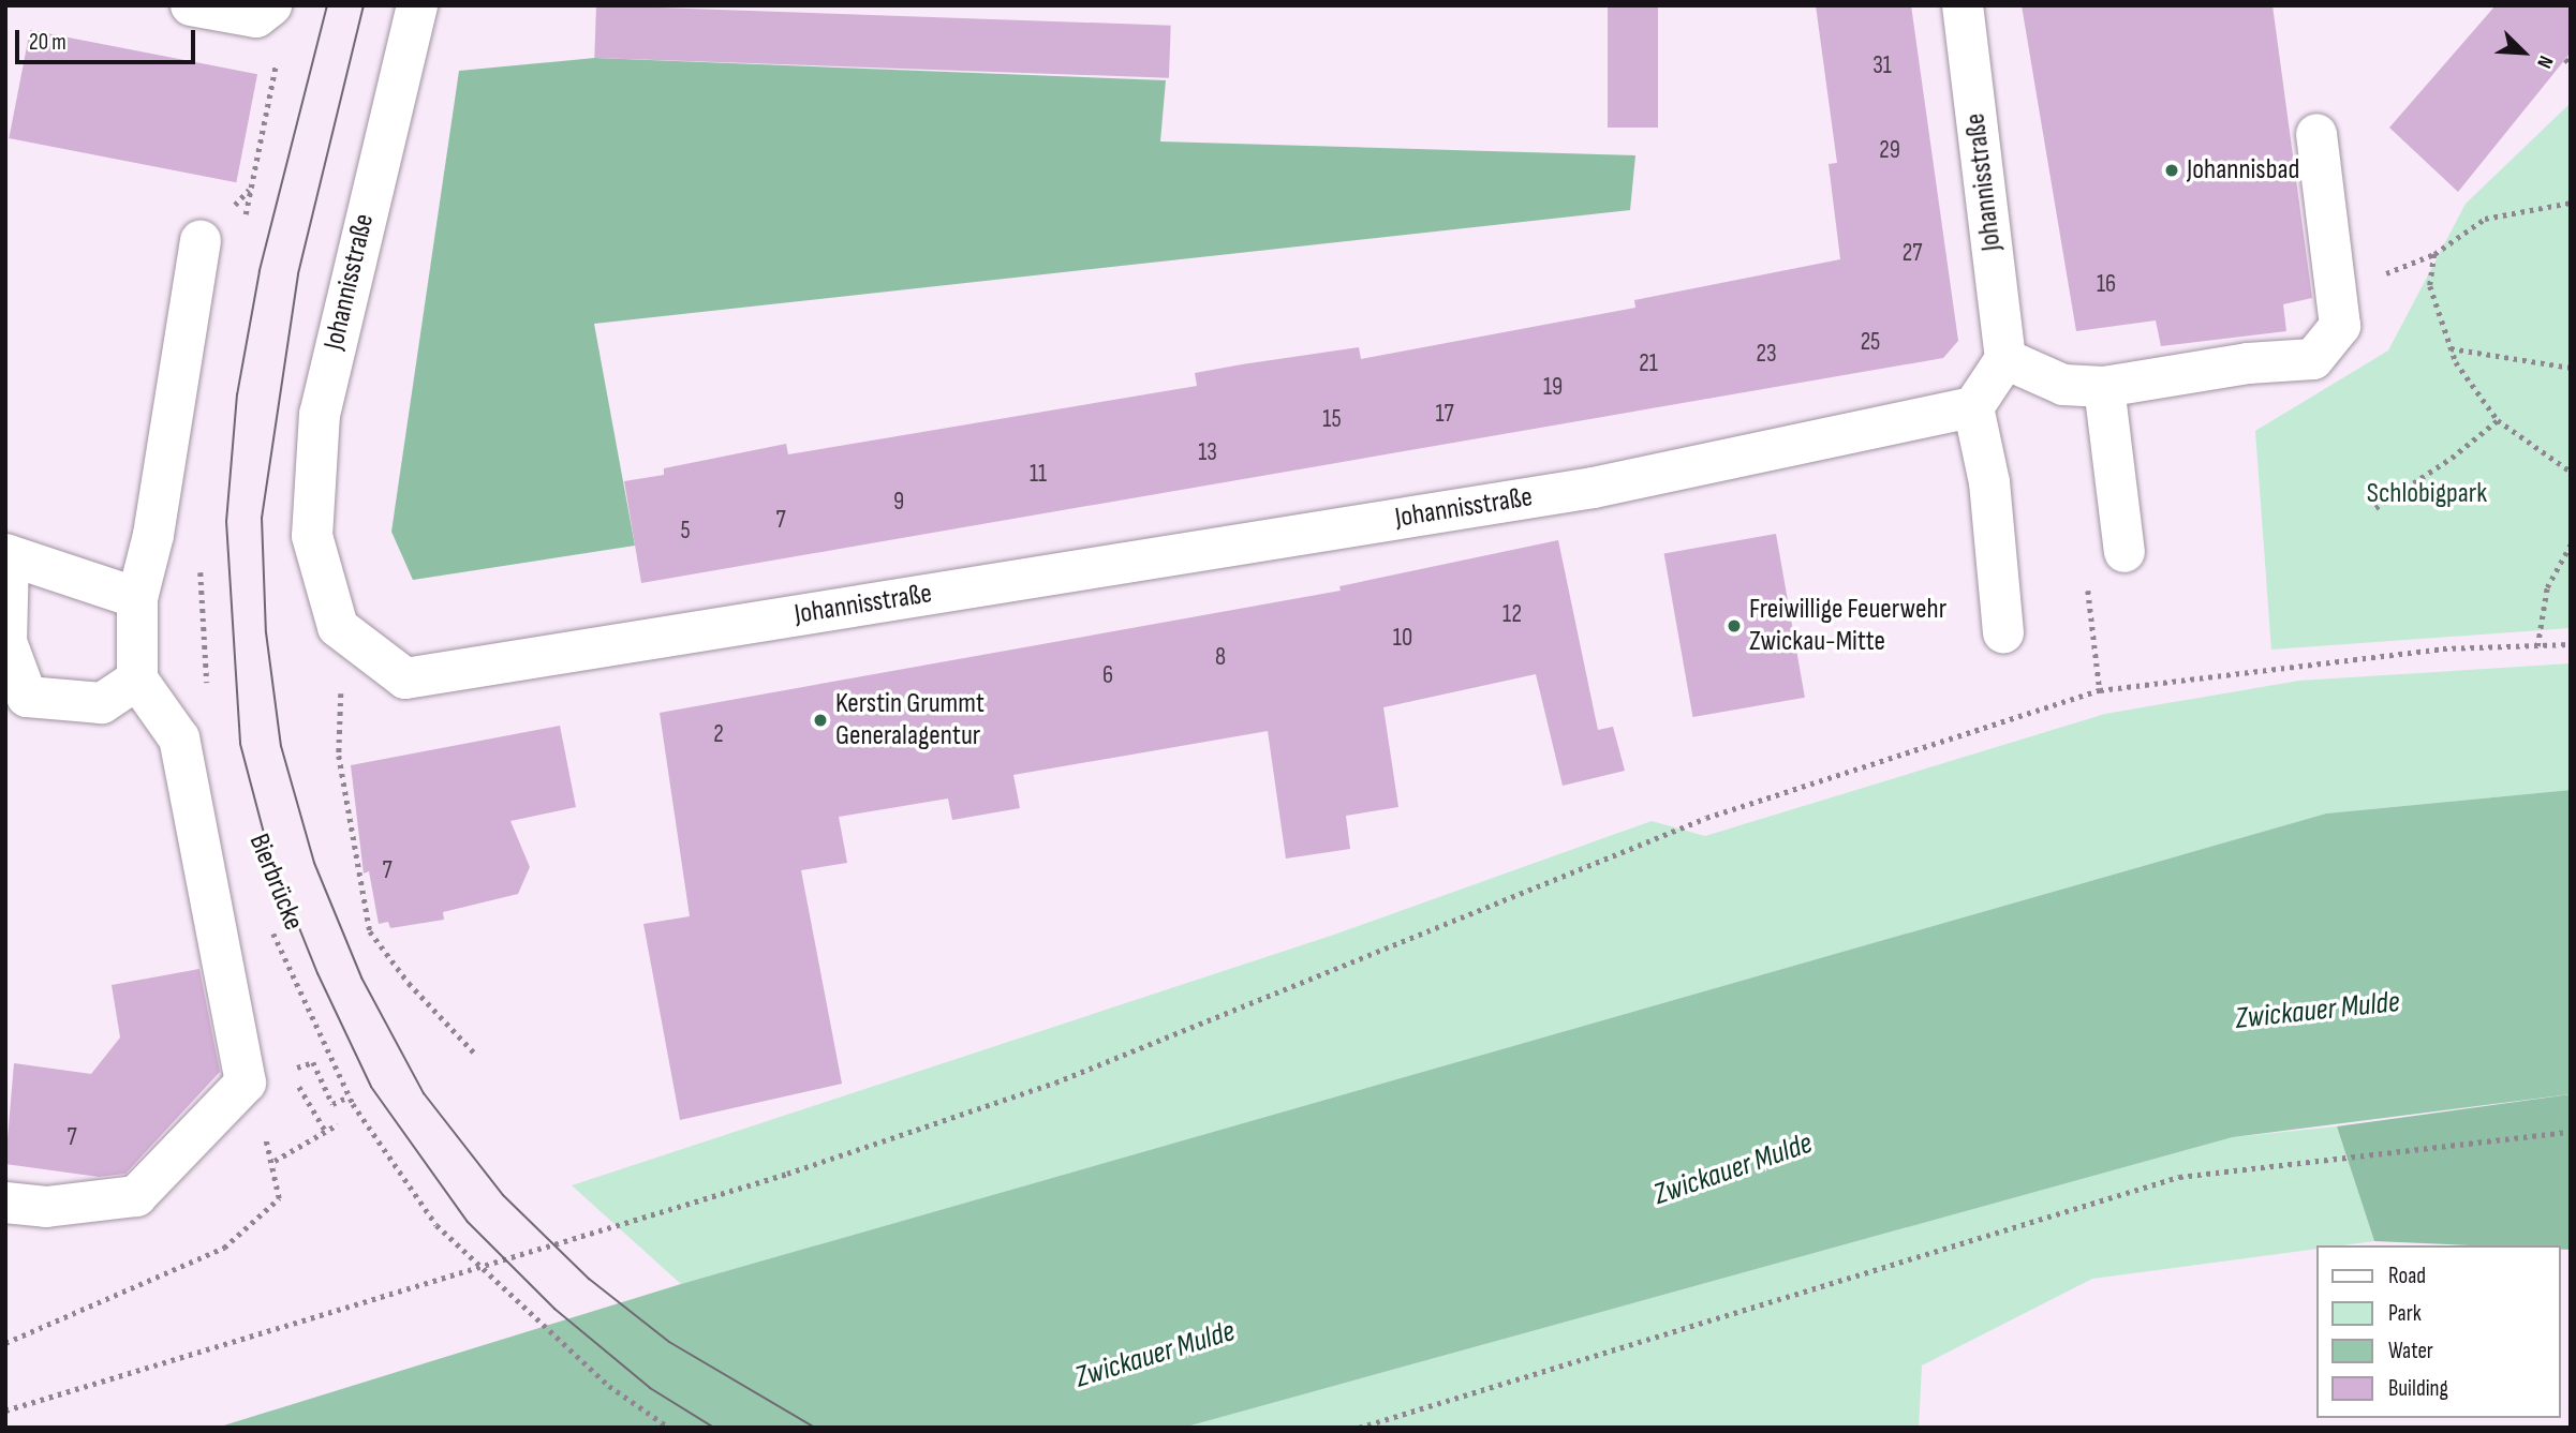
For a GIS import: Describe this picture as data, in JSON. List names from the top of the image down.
{
  "streets": {
    "street": ["Johannisstraße"],
    "path": ["Bierbrücke"]
  },
  "water": ["Zwickauer Mulde"],
  "parks": ["Schlobigpark"],
  "places": ["Johannisbad", "Freiwillige Feuerwehr Zwickau-Mitte", "Kerstin Grummt Generalagentur"],
  "house_numbers": [
    "31",
    "29",
    "27",
    "16",
    "25",
    "23",
    "21",
    "19",
    "17",
    "15",
    "13",
    "11",
    "9",
    "7",
    "5",
    "12",
    "10",
    "8",
    "6",
    "2",
    "7",
    "7"
  ],
  "legend": [
    "Road",
    "Park",
    "Water",
    "Building"
  ],
  "scale_bar": "20 m",
  "north": "bottom right"
}
